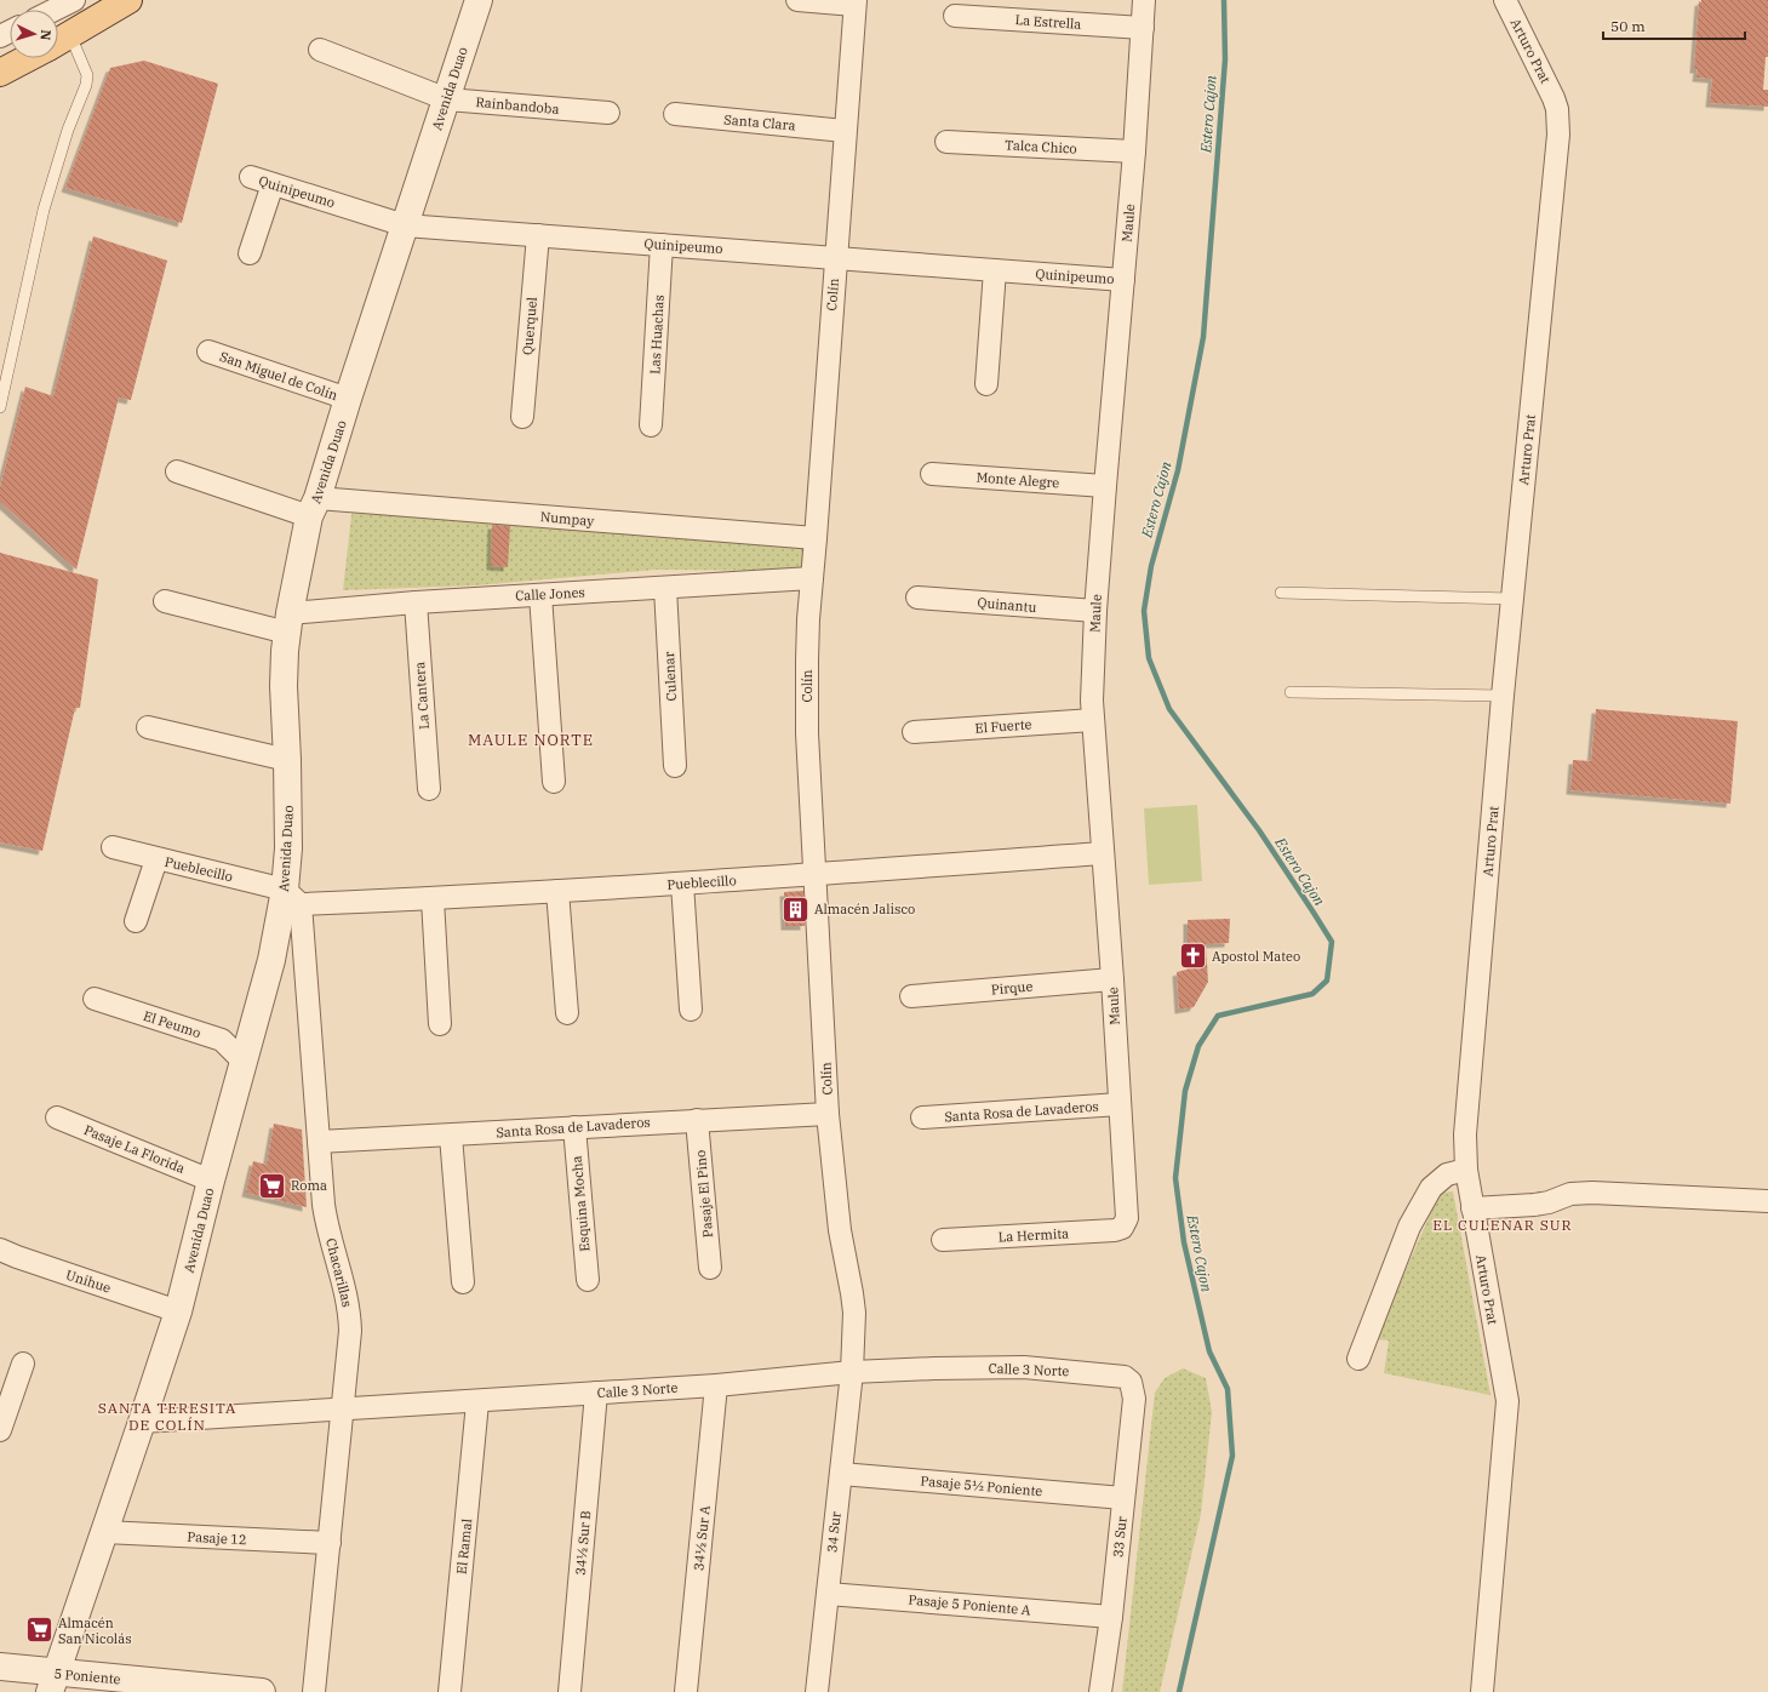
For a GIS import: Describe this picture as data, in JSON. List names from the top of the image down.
{
  "streets": {
    "street": [
      "La Estrella",
      "Arturo Prat",
      "Avenida Duao",
      "Rainbandoba",
      "Santa Clara",
      "Talca Chico",
      "Quinipeumo",
      "Maule",
      "Colín",
      "Querquel",
      "Las Huachas",
      "San Miguel de Colín",
      "Monte Alegre",
      "Numpay",
      "Calle Jones",
      "Quinantu",
      "Culenar",
      "La Cantera",
      "El Fuerte",
      "Pueblecillo",
      "Pirque",
      "El Peumo",
      "Santa Rosa de Lavaderos",
      "Pasaje La Florida",
      "Pasaje El Pino",
      "Esquina Mocha",
      "La Hermita",
      "Chacarillas",
      "Unihue",
      "Calle 3 Norte",
      "Pasaje 5½ Poniente",
      "34 Sur",
      "33 Sur",
      "Pasaje 12",
      "34½ Sur A",
      "34½ Sur B",
      "El Ramal",
      "Pasaje 5 Poniente A",
      "5 Poniente"
    ]
  },
  "crossings": [
    ["La Estrella", "Maule"],
    ["Avenida Duao", "Rainbandoba"],
    ["Avenida Duao", "Quinipeumo"],
    ["Avenida Duao", "San Miguel de Colín"],
    ["Avenida Duao", "Numpay"],
    ["Avenida Duao", "Calle Jones"],
    ["Avenida Duao", "Pueblecillo"],
    ["Avenida Duao", "El Peumo"],
    ["Avenida Duao", "Pasaje La Florida"],
    ["Avenida Duao", "Chacarillas"],
    ["Avenida Duao", "Unihue"],
    ["Avenida Duao", "Calle 3 Norte"],
    ["Avenida Duao", "Pasaje 12"],
    ["Avenida Duao", "5 Poniente"],
    ["Santa Clara", "Colín"],
    ["Talca Chico", "Maule"],
    ["Quinipeumo", "Maule"],
    ["Quinipeumo", "Colín"],
    ["Quinipeumo", "Querquel"],
    ["Quinipeumo", "Las Huachas"],
    ["Maule", "Monte Alegre"],
    ["Maule", "Quinantu"],
    ["Maule", "El Fuerte"],
    ["Maule", "Pueblecillo"],
    ["Maule", "Pirque"],
    ["Maule", "Santa Rosa de Lavaderos"],
    ["Maule", "La Hermita"],
    ["Colín", "Numpay"],
    ["Colín", "Calle Jones"],
    ["Colín", "Pueblecillo"],
    ["Colín", "Santa Rosa de Lavaderos"],
    ["Colín", "Calle 3 Norte"],
    ["Colín", "34 Sur"],
    ["Calle Jones", "Culenar"],
    ["Calle Jones", "La Cantera"],
    ["Pueblecillo", "Chacarillas"],
    ["Santa Rosa de Lavaderos", "Pasaje El Pino"],
    ["Santa Rosa de Lavaderos", "Esquina Mocha"],
    ["Santa Rosa de Lavaderos", "Chacarillas"],
    ["Chacarillas", "Calle 3 Norte"],
    ["Chacarillas", "Pasaje 12"],
    ["Calle 3 Norte", "34 Sur"],
    ["Calle 3 Norte", "33 Sur"],
    ["Calle 3 Norte", "34½ Sur A"],
    ["Calle 3 Norte", "34½ Sur B"],
    ["Calle 3 Norte", "El Ramal"],
    ["Pasaje 5½ Poniente", "34 Sur"],
    ["Pasaje 5½ Poniente", "33 Sur"],
    ["34 Sur", "Pasaje 5 Poniente A"],
    ["33 Sur", "Pasaje 5 Poniente A"]
  ],
  "districts": ["MAULE NORTE", "EL CULENAR SUR", "SANTA TERESITA DE COLÍN"],
  "water": ["Estero Cajon"],
  "places": {
    "building": ["Almacén Jalisco"],
    "church": ["Apostol Mateo"],
    "supermarket": ["Roma", "Almacén San Nicolás"]
  },
  "scale_bar": "50 m",
  "north": "right"
}
